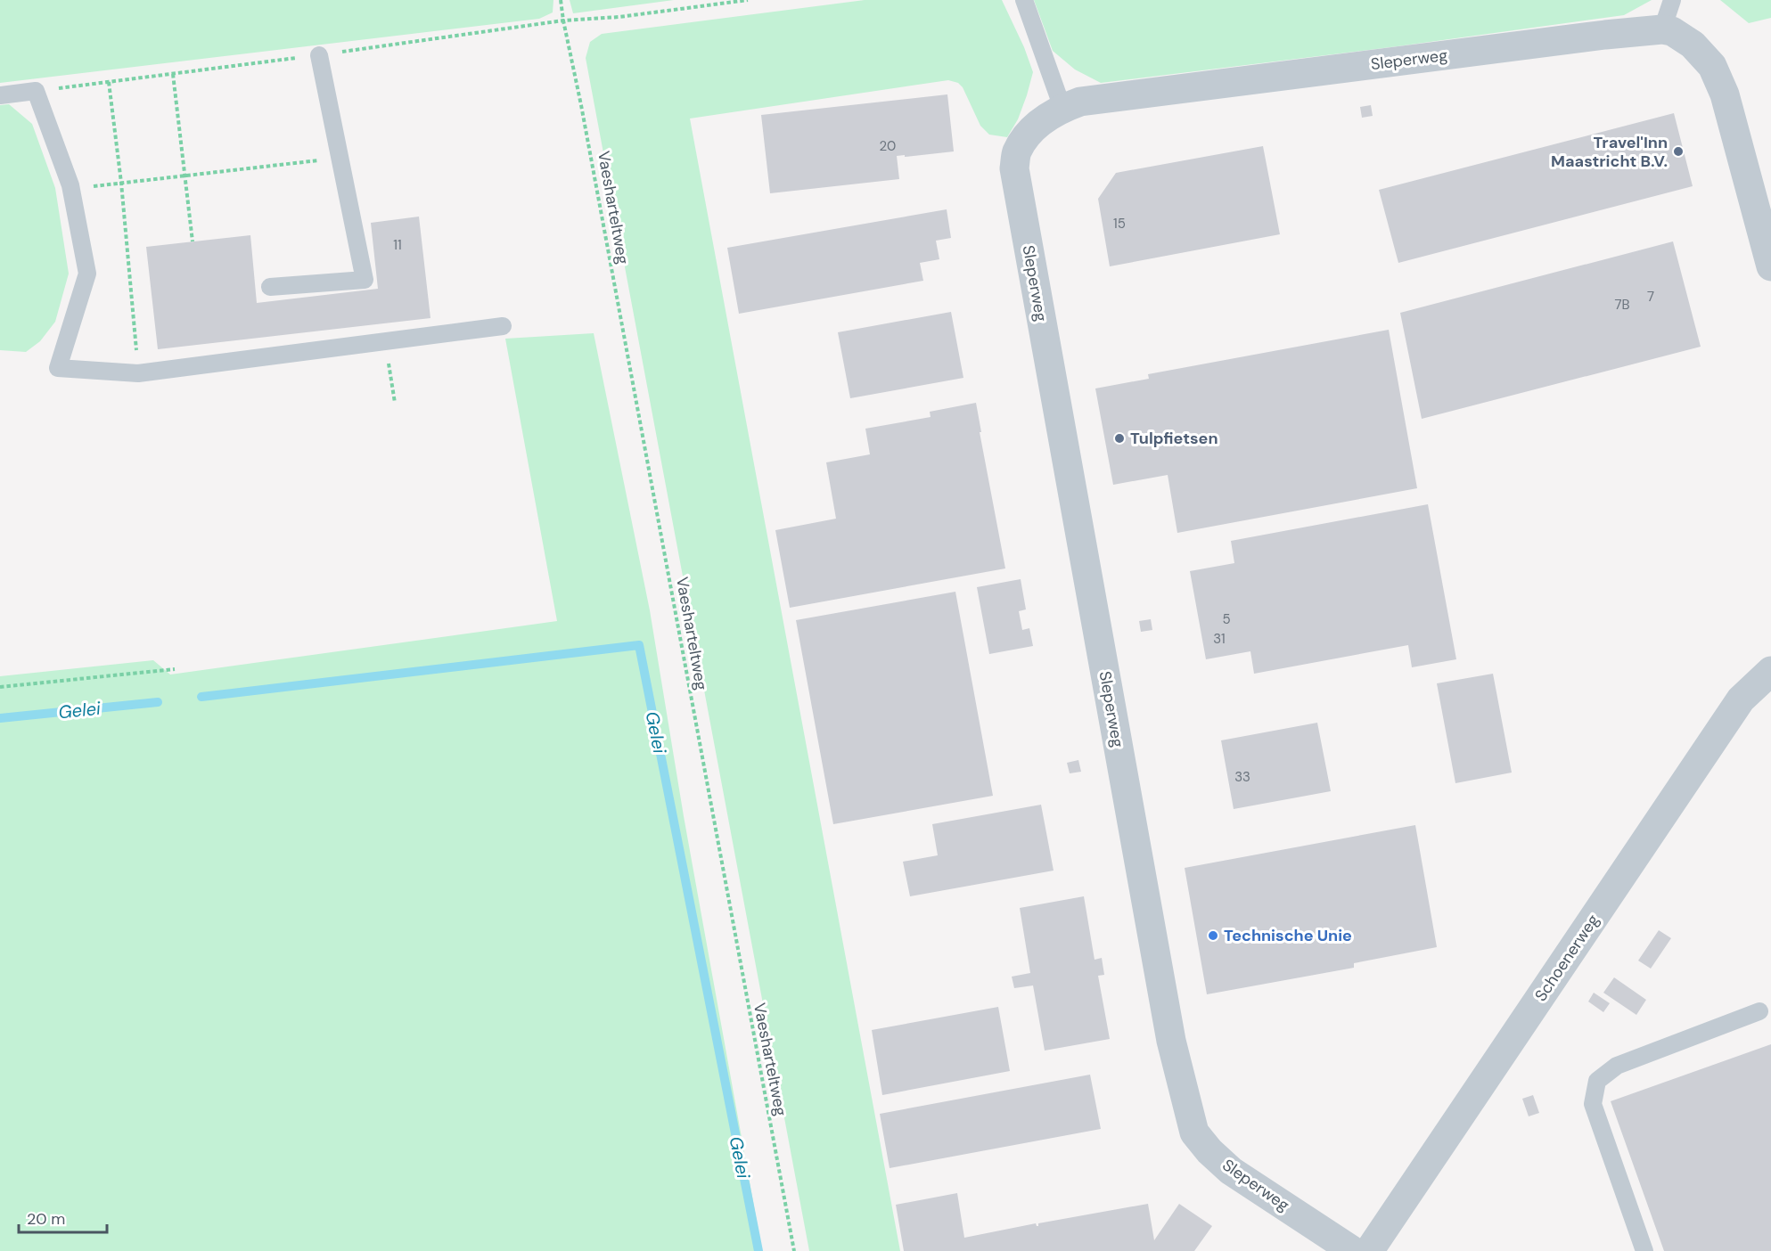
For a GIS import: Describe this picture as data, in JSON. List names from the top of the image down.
{
  "streets": {
    "street": ["Sleperweg", "Schoenerweg"],
    "path": ["Vaesharteltweg"]
  },
  "water": ["Gelei"],
  "places": ["Travel'Inn Maastricht B.V.", "Tulpfietsen", "Technische Unie"],
  "house_numbers": [
    "20",
    "15",
    "11",
    "7",
    "7B",
    "5",
    "31",
    "33"
  ],
  "scale_bar": "20 m"
}
